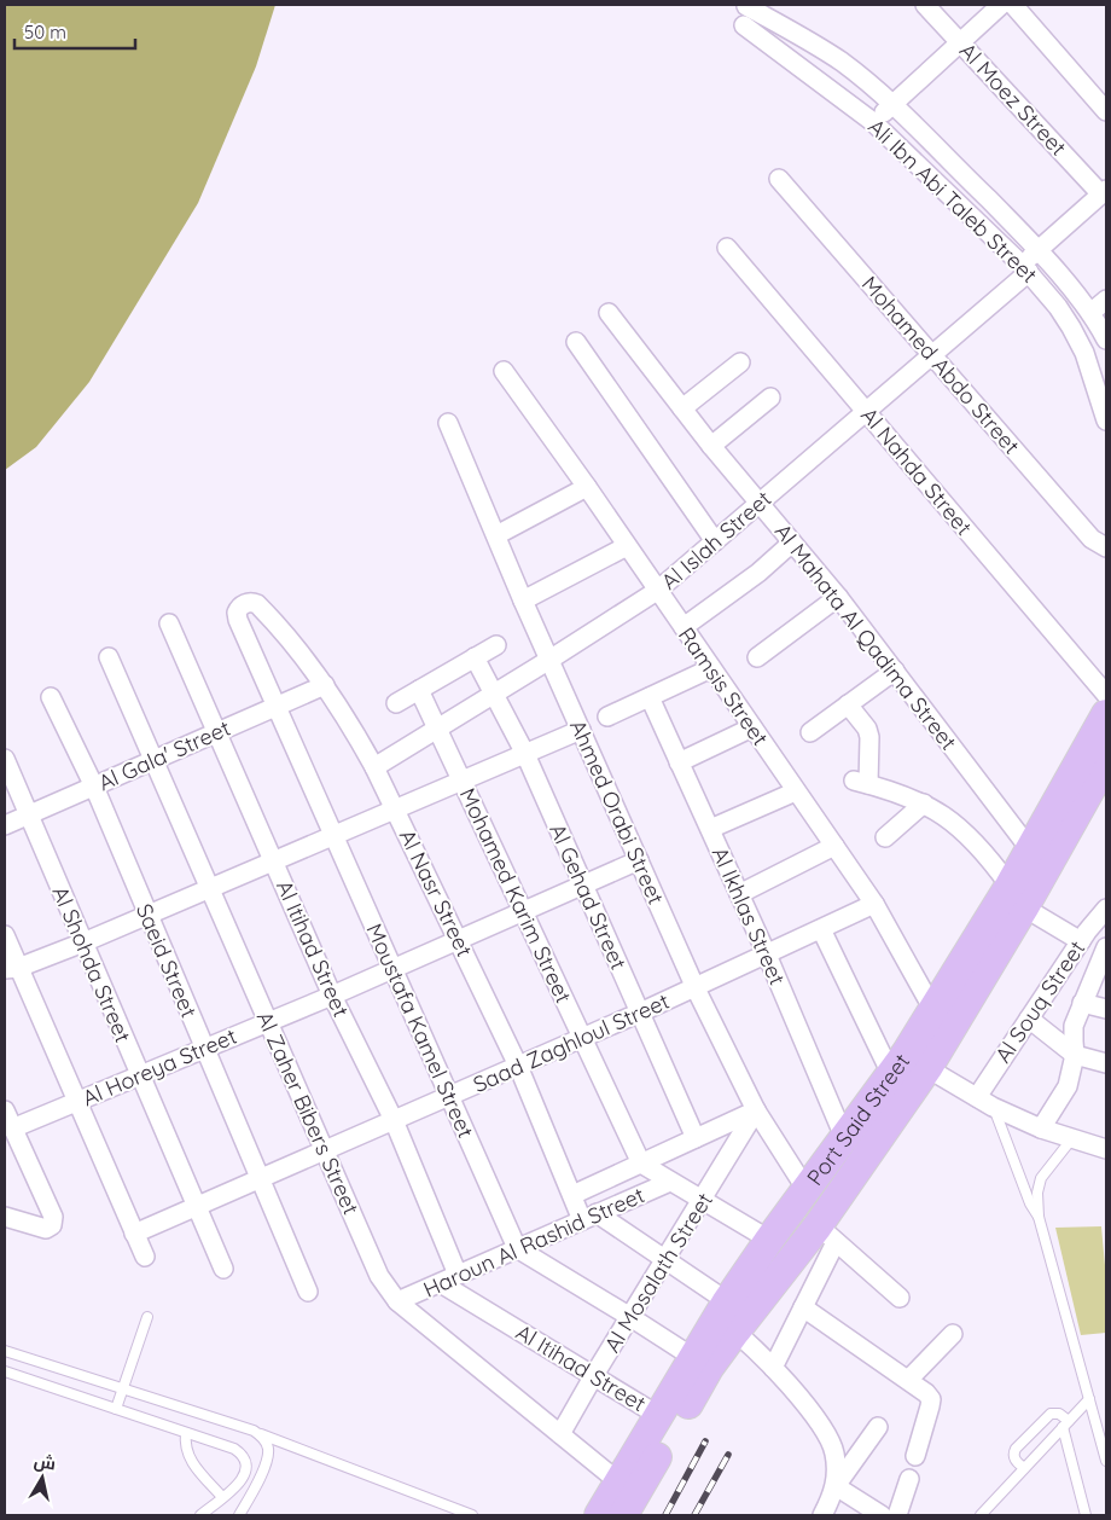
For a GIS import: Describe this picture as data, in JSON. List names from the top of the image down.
{
  "streets": {
    "main road": ["Port Said Street"],
    "street": [
      "Al Moez Street",
      "Ali Ibn Abi Taleb Street",
      "Mohamed Abdo Street",
      "Al Nahda Street",
      "Al Islah Street",
      "Al Mahata Al Qadima Street",
      "Ramsis Street",
      "Al Gala' Street",
      "Ahmed Orabi Street",
      "Al Nasr Street",
      "Mohamed Karim Street",
      "Al Gehad Street",
      "Al Ikhlas Street",
      "Al Itihad Street",
      "Saeid Street",
      "Al Shohda Street",
      "Al Souq Street",
      "Moustafa Kamel Street",
      "Saad Zaghloul Street",
      "Al Horeya Street",
      "Al Zaher Bibers Street",
      "Haroun Al Rashid Street",
      "Al Mosalath Street"
    ]
  },
  "crossings": [
    ["Al Moez Street", "Al Islah Street"],
    ["Ali Ibn Abi Taleb Street", "Al Islah Street"],
    ["Mohamed Abdo Street", "Al Islah Street"],
    ["Al Nahda Street", "Al Islah Street"],
    ["Al Islah Street", "Al Mahata Al Qadima Street"],
    ["Al Islah Street", "Ramsis Street"],
    ["Al Islah Street", "Ahmed Orabi Street"],
    ["Al Islah Street", "Al Nasr Street"],
    ["Al Islah Street", "Mohamed Karim Street"],
    ["Al Islah Street", "Al Gehad Street"],
    ["Al Mahata Al Qadima Street", "Port Said Street"],
    ["Ramsis Street", "Saad Zaghloul Street"],
    ["Ramsis Street", "Port Said Street"],
    ["Al Gala' Street", "Al Nasr Street"],
    ["Al Gala' Street", "Al Itihad Street"],
    ["Al Gala' Street", "Saeid Street"],
    ["Al Gala' Street", "Al Shohda Street"],
    ["Al Gala' Street", "Moustafa Kamel Street"],
    ["Al Gala' Street", "Al Zaher Bibers Street"],
    ["Ahmed Orabi Street", "Saad Zaghloul Street"],
    ["Ahmed Orabi Street", "Al Horeya Street"],
    ["Ahmed Orabi Street", "Port Said Street"],
    ["Ahmed Orabi Street", "Al Mosalath Street"],
    ["Al Nasr Street", "Moustafa Kamel Street"],
    ["Al Nasr Street", "Saad Zaghloul Street"],
    ["Al Nasr Street", "Al Horeya Street"],
    ["Al Nasr Street", "Haroun Al Rashid Street"],
    ["Mohamed Karim Street", "Saad Zaghloul Street"],
    ["Mohamed Karim Street", "Al Horeya Street"],
    ["Al Gehad Street", "Saad Zaghloul Street"],
    ["Al Gehad Street", "Al Horeya Street"],
    ["Al Ikhlas Street", "Saad Zaghloul Street"],
    ["Al Ikhlas Street", "Port Said Street"],
    ["Al Itihad Street", "Saad Zaghloul Street"],
    ["Al Itihad Street", "Al Horeya Street"],
    ["Al Itihad Street", "Port Said Street"],
    ["Al Itihad Street", "Haroun Al Rashid Street"],
    ["Al Itihad Street", "Al Mosalath Street"],
    ["Saeid Street", "Saad Zaghloul Street"],
    ["Saeid Street", "Al Horeya Street"],
    ["Al Shohda Street", "Saad Zaghloul Street"],
    ["Al Shohda Street", "Al Horeya Street"],
    ["Moustafa Kamel Street", "Saad Zaghloul Street"],
    ["Moustafa Kamel Street", "Al Horeya Street"],
    ["Moustafa Kamel Street", "Haroun Al Rashid Street"],
    ["Saad Zaghloul Street", "Al Zaher Bibers Street"],
    ["Al Horeya Street", "Al Zaher Bibers Street"],
    ["Al Zaher Bibers Street", "Port Said Street"],
    ["Al Zaher Bibers Street", "Haroun Al Rashid Street"],
    ["Al Zaher Bibers Street", "Al Mosalath Street"]
  ],
  "scale_bar": "50 m",
  "north": "top"
}
